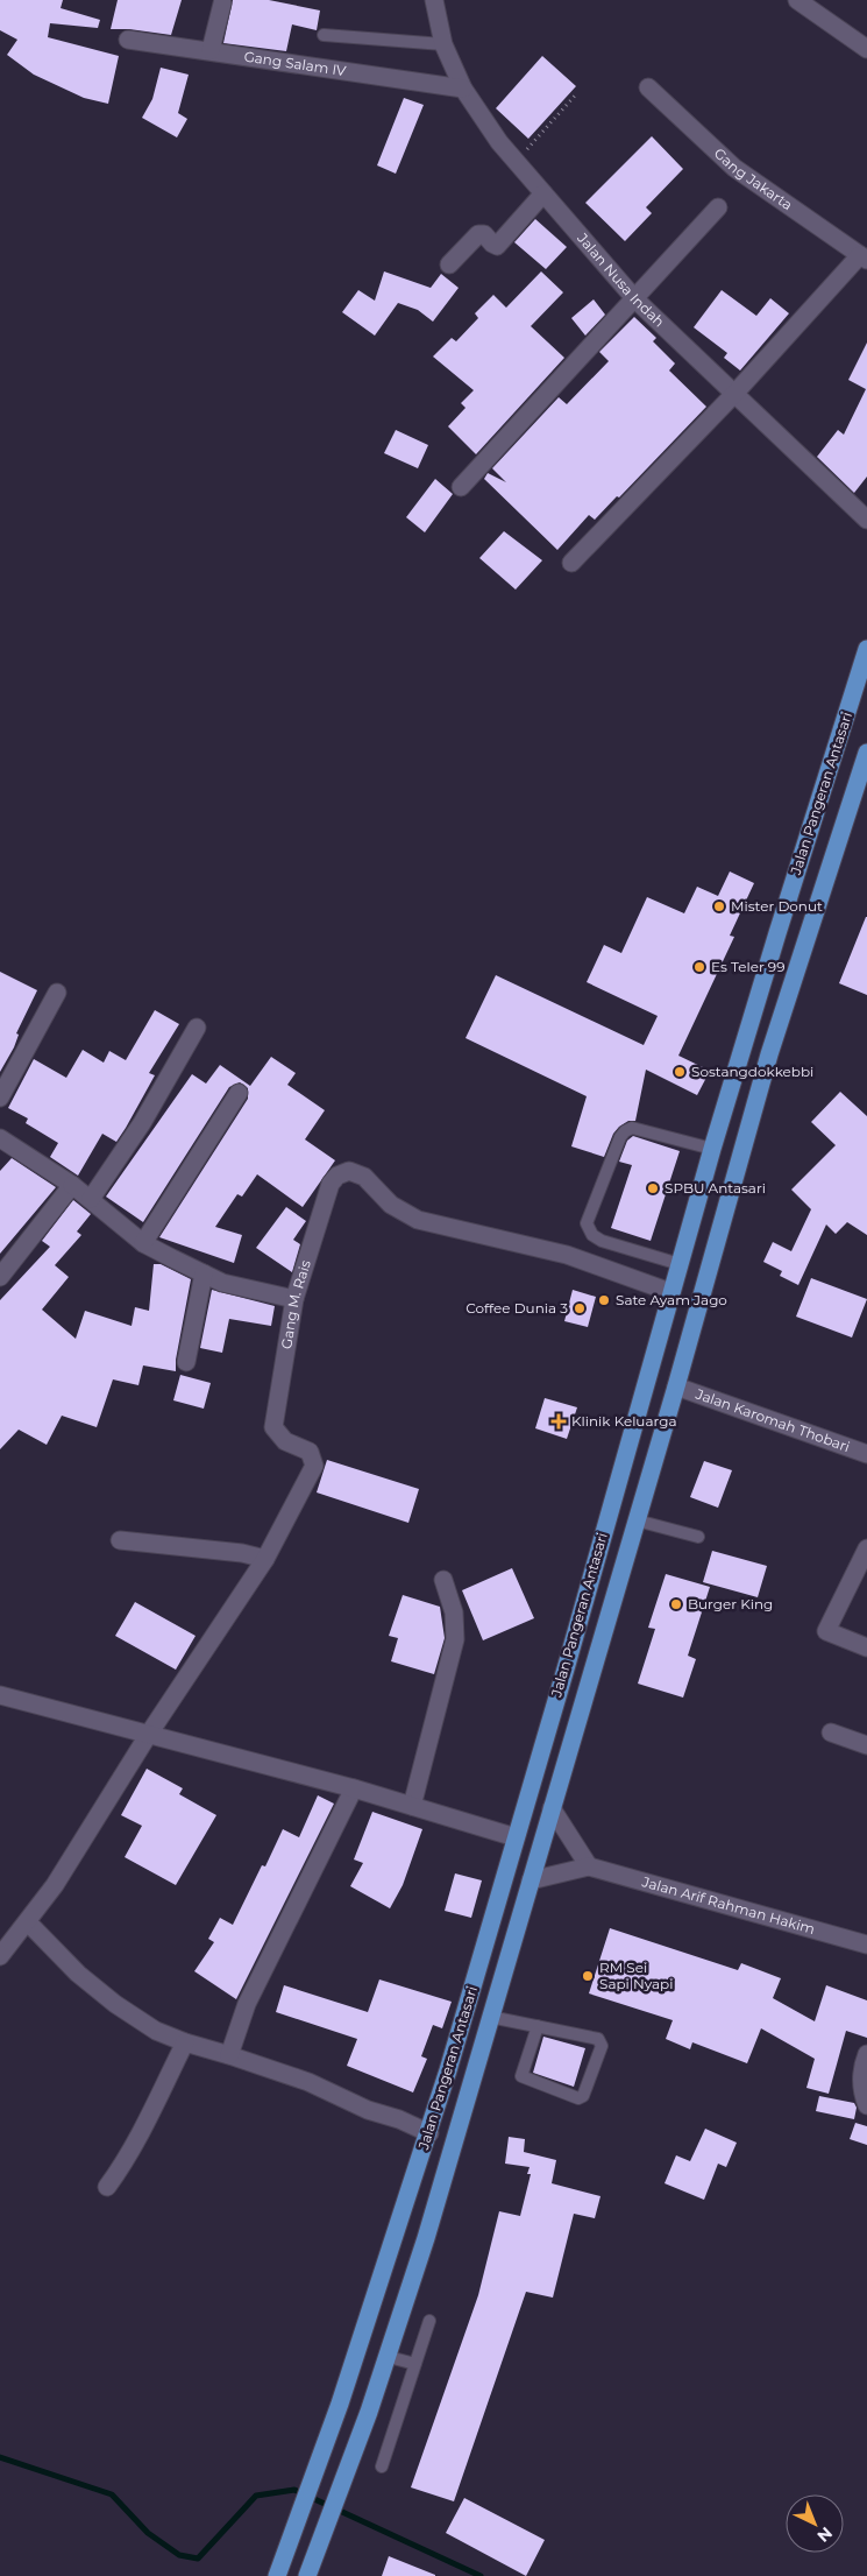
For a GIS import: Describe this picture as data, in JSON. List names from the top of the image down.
{
  "streets": {
    "main road": ["Jalan Pangeran Antasari"],
    "street": [
      "Gang Salam IV",
      "Gang Jakarta",
      "Jalan Nusa Indah",
      "Gang M. Rais",
      "Jalan Karomah Thobari",
      "Jalan Arif Rahman Hakim"
    ]
  },
  "crossings": [
    ["Gang Salam IV", "Jalan Nusa Indah"],
    ["Jalan Pangeran Antasari", "Gang M. Rais"],
    ["Jalan Pangeran Antasari", "Jalan Karomah Thobari"],
    ["Jalan Pangeran Antasari", "Jalan Arif Rahman Hakim"]
  ],
  "places": {
    "other": [
      "Mister Donut",
      "Es Teler 99",
      "Sostangdokkebbi",
      "SPBU Antasari",
      "Sate Ayam Jago",
      "Coffee Dunia 3",
      "Burger King",
      "RM Sei Sapi Nyapi"
    ],
    "health": ["Klinik Keluarga"]
  },
  "north": "bottom right"
}
